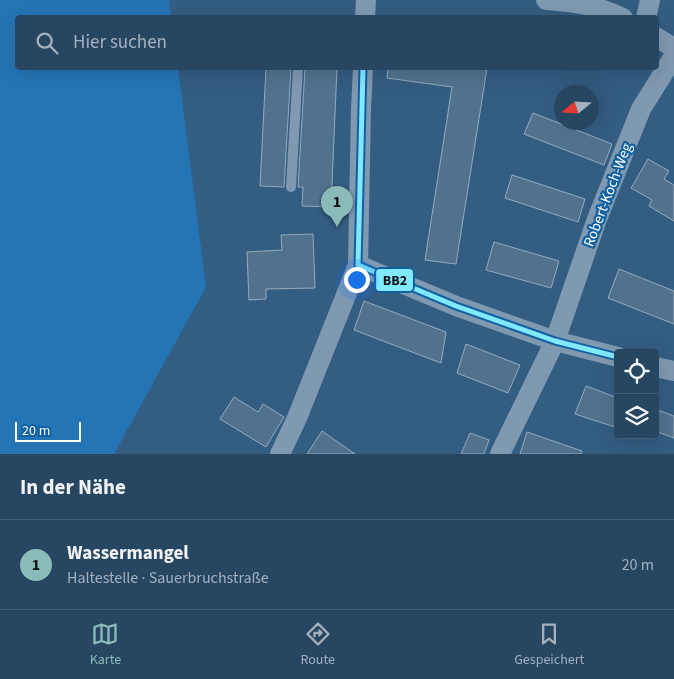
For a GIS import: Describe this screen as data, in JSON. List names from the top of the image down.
{
  "streets": {
    "street": ["Robert-Koch-Weg"]
  },
  "lines": ["transit line BB2"],
  "scale_bar": "20 m",
  "north": "left",
  "page": {
    "search": "Hier suchen",
    "pins": "1",
    "scale": "20 m",
    "heading": "In der Nähe",
    "list": [
      {
        "mark": "1",
        "name": "Wassermangel",
        "note": "Haltestelle · Sauerbruchstraße",
        "value": "20 m"
      }
    ],
    "nav": ["Karte", "Route", "Gespeichert"]
  }
}
